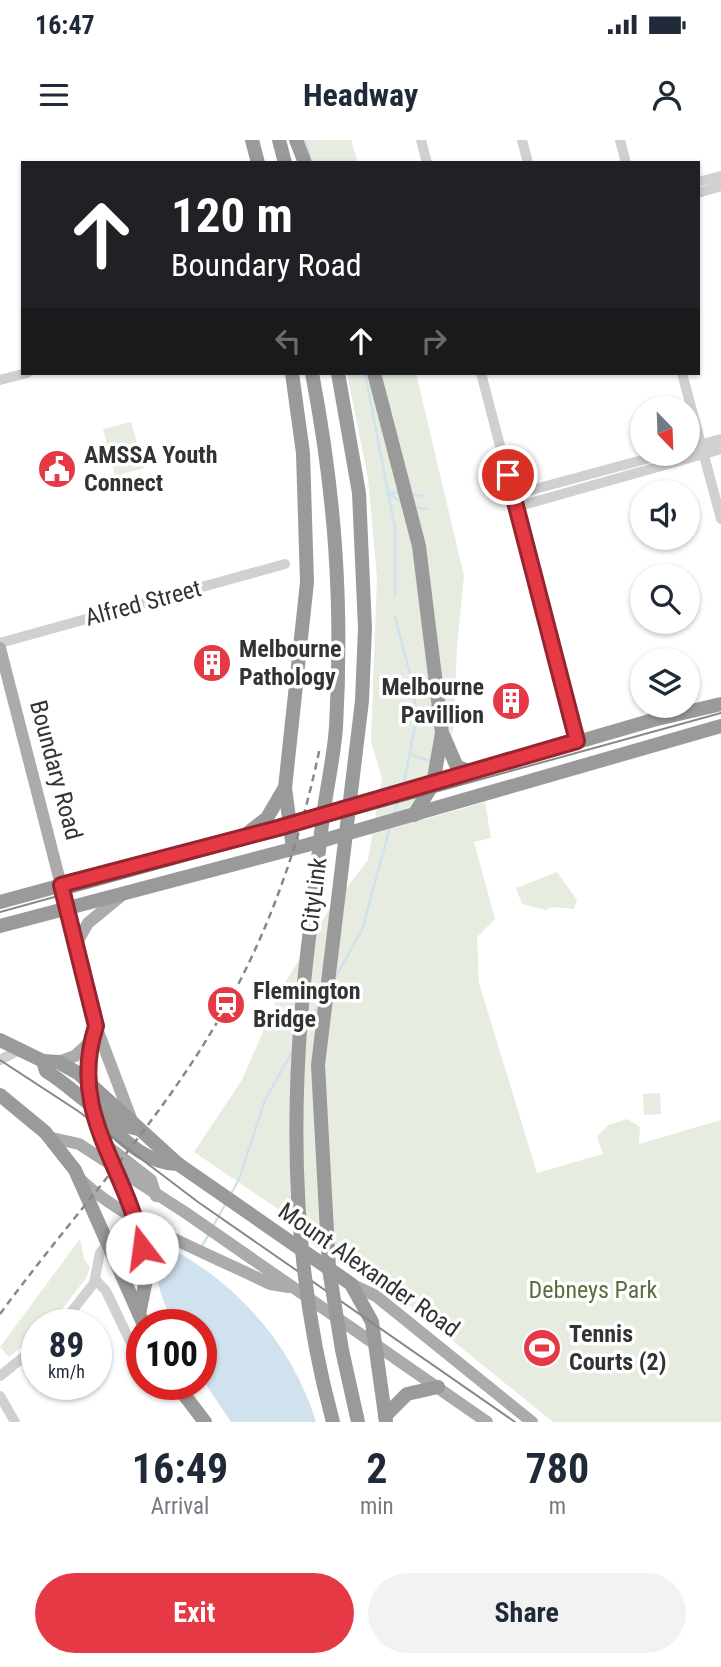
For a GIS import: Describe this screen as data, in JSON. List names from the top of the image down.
{
  "streets": {
    "highway": ["Boundary Road", "CityLink", "Mount Alexander Road"],
    "street": ["Alfred Street"]
  },
  "crossings": [
    ["Alfred Street", "Boundary Road"]
  ],
  "parks": ["Debneys Park"],
  "places": {
    "public building": ["AMSSA Youth Connect"],
    "building": ["Melbourne Pathology", "Melbourne Pavillion"],
    "station": ["Flemington Bridge"],
    "sports": ["Tennis Courts (2)"]
  },
  "north": "bottom right",
  "page": {
    "status": "16:47",
    "header": "Headway",
    "turn": ["120 m", "Boundary Road"],
    "speed": "89 km/h",
    "limit": "100",
    "eta": [
      "16:49",
      "Arrival",
      "2",
      "min",
      "780",
      "m"
    ],
    "buttons": ["Exit", "Share"]
  }
}
